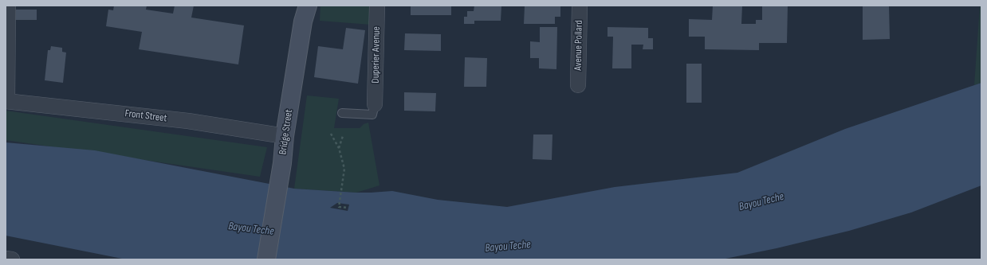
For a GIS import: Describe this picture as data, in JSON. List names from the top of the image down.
{
  "streets": {
    "main road": ["Bridge Street"],
    "street": ["Avenue Pollard", "Duperier Avenue", "Front Street"]
  },
  "crossings": [
    ["Front Street", "Bridge Street"]
  ],
  "water": ["Bayou Teche"]
}
